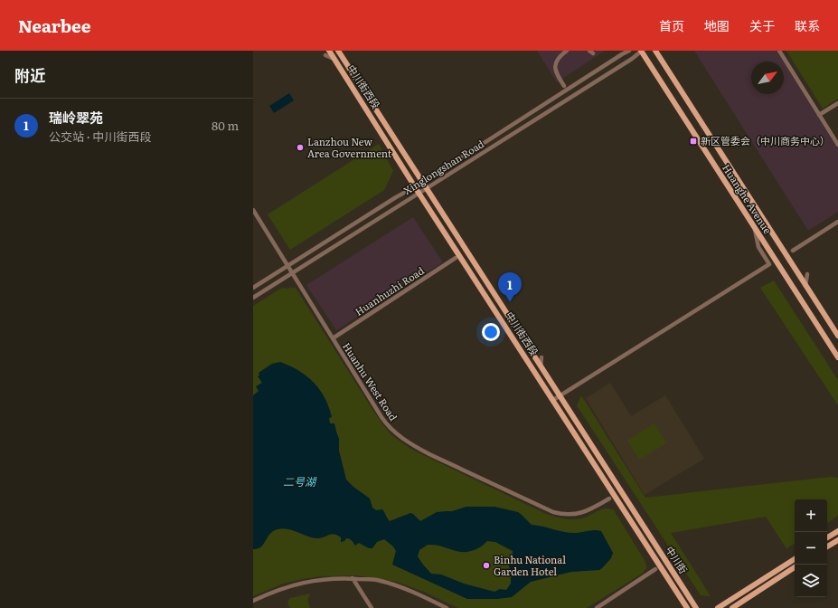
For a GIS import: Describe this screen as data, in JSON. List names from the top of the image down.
{
  "streets": {
    "main road": ["中川街西段", "Huanghe Avenue", "中川街"],
    "street": ["Xinglongshan Road", "Huanhuzhi Road", "Huanhu West Road"]
  },
  "crossings": [
    ["中川街西段", "Xinglongshan Road"],
    ["中川街西段", "中川街"],
    ["Xinglongshan Road", "Huanghe Avenue"],
    ["Xinglongshan Road", "Huanhu West Road"],
    ["Huanhuzhi Road", "Huanhu West Road"]
  ],
  "water": ["二号湖"],
  "places": {
    "transit": ["新区管委会（中川商务中心）"],
    "other": ["Lanzhou New Area Government", "Binhu National Garden Hotel"]
  },
  "north": "top right",
  "page": {
    "header": "Nearbee",
    "nav": [
      "首页",
      "地图",
      "关于",
      "联系"
    ],
    "heading": "附近",
    "list": [
      {
        "mark": "1",
        "name": "瑞岭翠苑",
        "note": "公交站 · 中川街西段",
        "value": "80 m"
      }
    ],
    "pins": "1",
    "map_buttons": ["+", "−"]
  }
}
